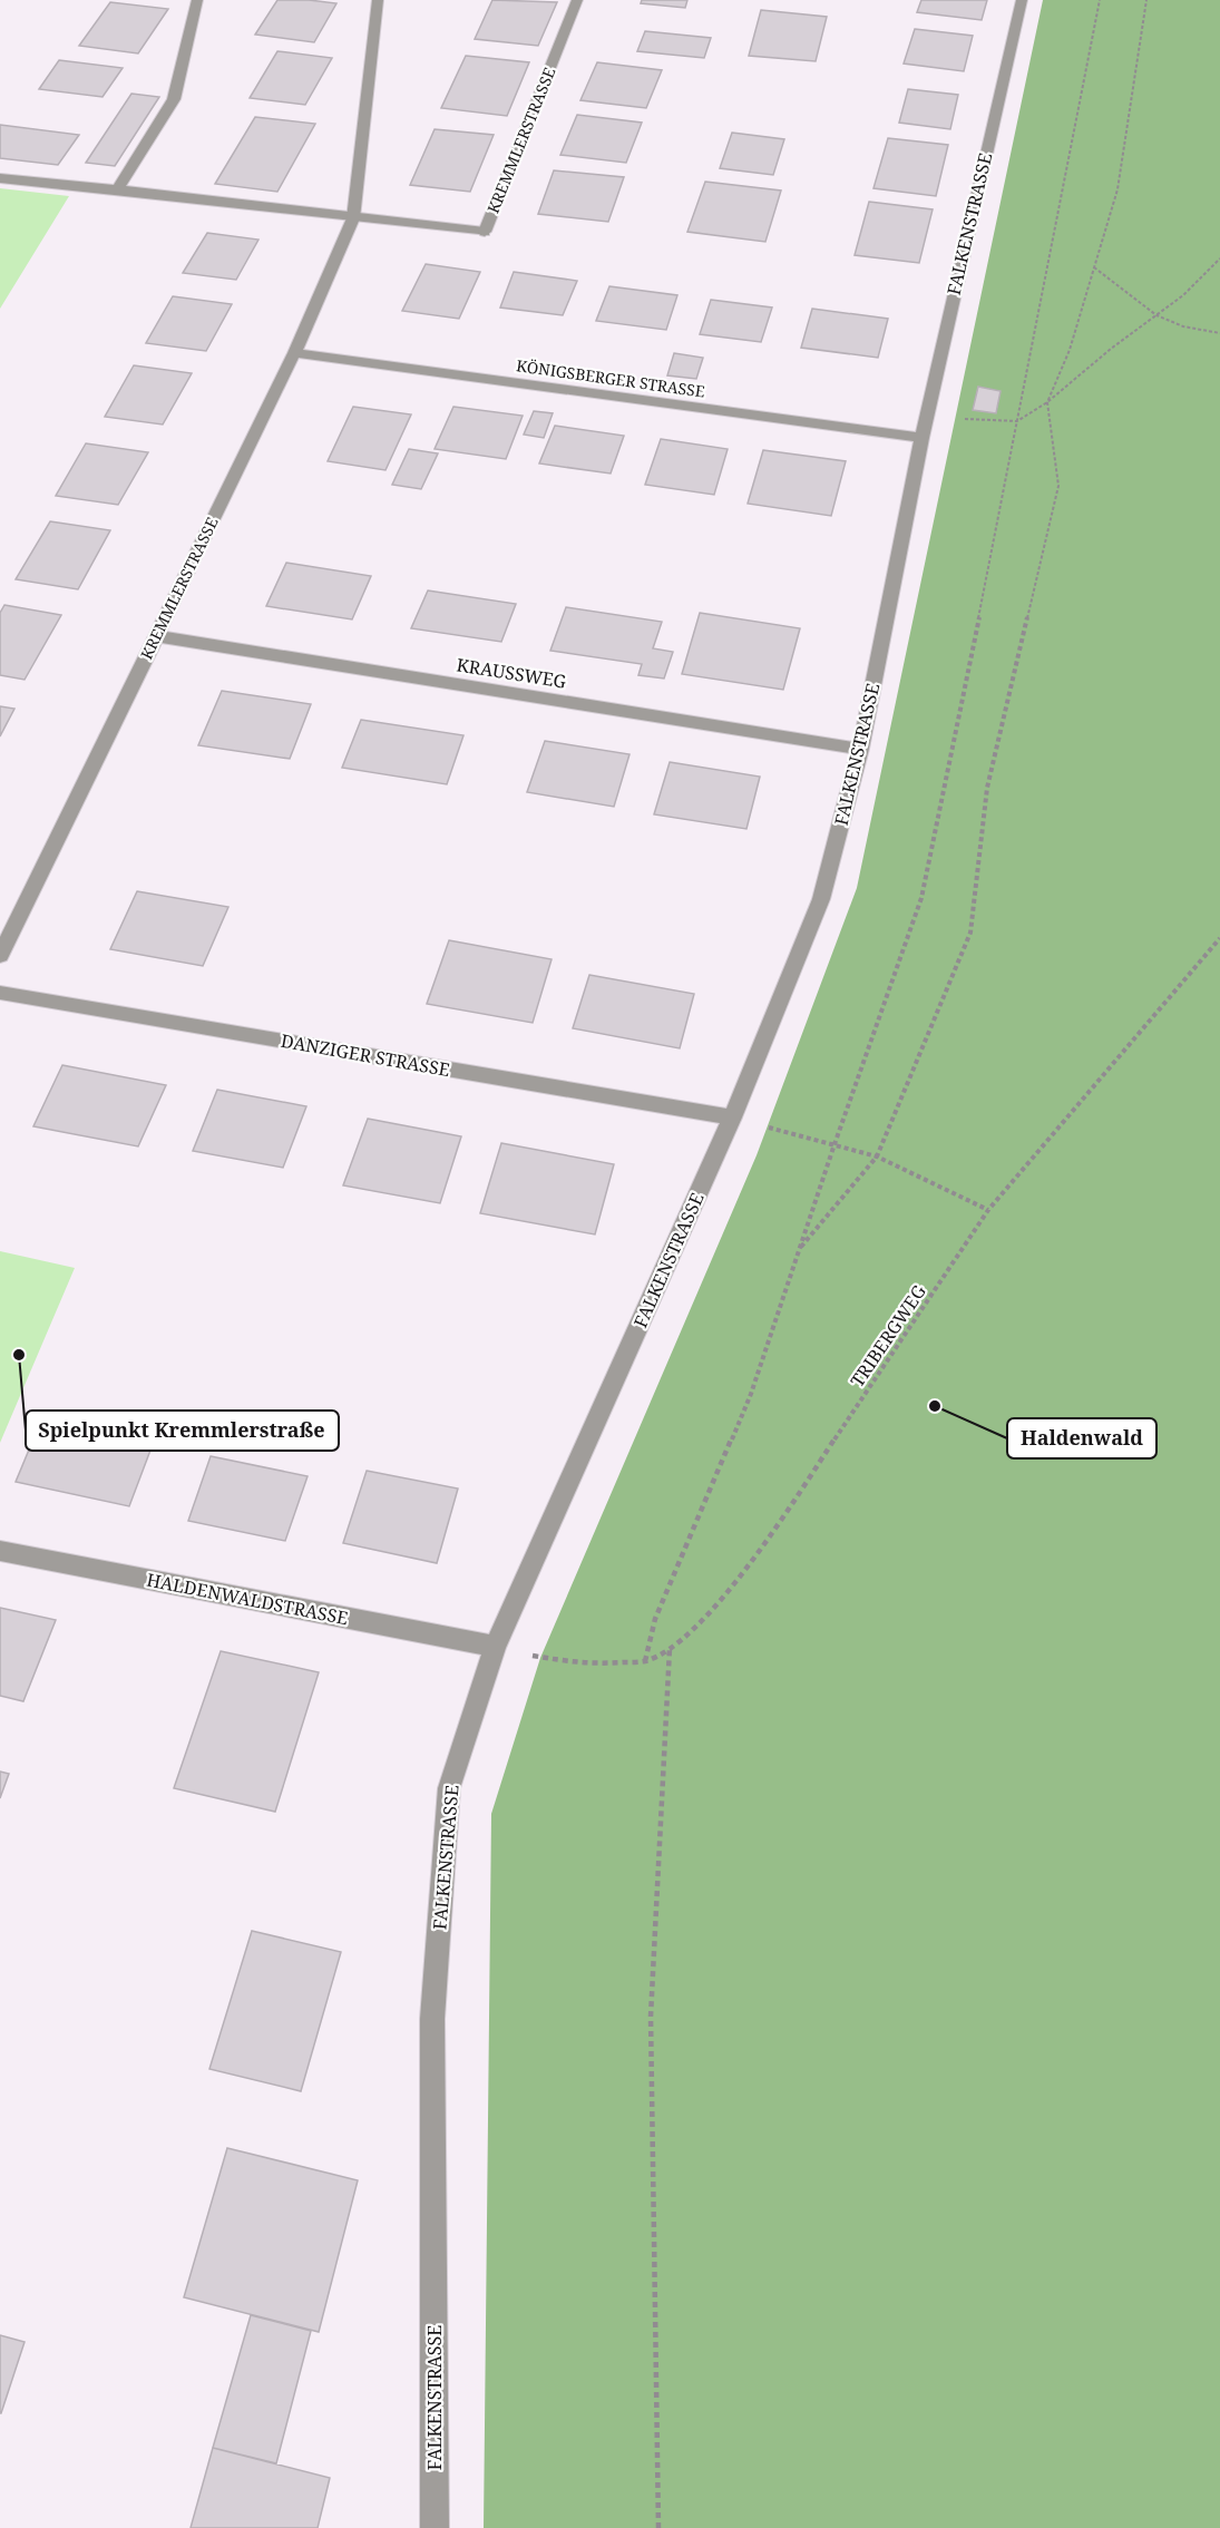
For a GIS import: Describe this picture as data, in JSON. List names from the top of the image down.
{
  "streets": {
    "street": [
      "KREMMLERSTRASSE",
      "FALKENSTRASSE",
      "KÖNIGSBERGER STRASSE",
      "KRAUSSWEG",
      "DANZIGER STRASSE",
      "HALDENWALDSTRASSE"
    ],
    "path": ["TRIBERGWEG"]
  },
  "crossings": [
    ["KREMMLERSTRASSE", "KÖNIGSBERGER STRASSE"],
    ["KREMMLERSTRASSE", "KRAUSSWEG"],
    ["FALKENSTRASSE", "KÖNIGSBERGER STRASSE"],
    ["FALKENSTRASSE", "KRAUSSWEG"],
    ["FALKENSTRASSE", "DANZIGER STRASSE"],
    ["FALKENSTRASSE", "HALDENWALDSTRASSE"]
  ],
  "places": ["Spielpunkt Kremmlerstraße", "Haldenwald"]
}
